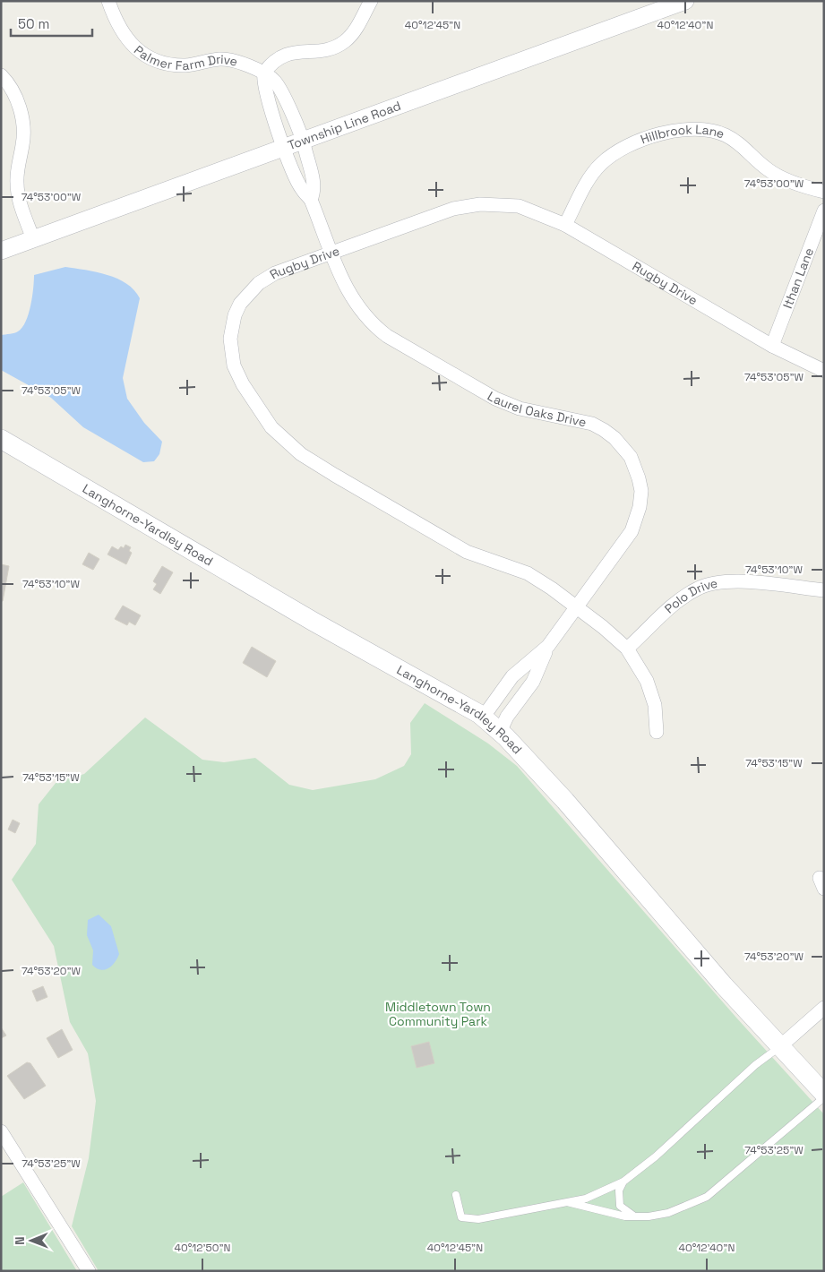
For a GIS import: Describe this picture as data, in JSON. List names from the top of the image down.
{
  "streets": {
    "main road": ["Langhorne-Yardley Road"],
    "street": [
      "Palmer Farm Drive",
      "Township Line Road",
      "Hillbrook Lane",
      "Rugby Drive",
      "Ithan Lane",
      "Laurel Oaks Drive",
      "Polo Drive"
    ]
  },
  "crossings": [
    ["Palmer Farm Drive", "Township Line Road"],
    ["Palmer Farm Drive", "Laurel Oaks Drive"],
    ["Township Line Road", "Laurel Oaks Drive"],
    ["Hillbrook Lane", "Rugby Drive"],
    ["Rugby Drive", "Ithan Lane"],
    ["Rugby Drive", "Laurel Oaks Drive"],
    ["Rugby Drive", "Polo Drive"],
    ["Laurel Oaks Drive", "Langhorne-Yardley Road"]
  ],
  "parks": ["Middletown Town Community Park"],
  "scale_bar": "50 m",
  "north": "left",
  "coordinates": [
    "40°12'45\"N",
    "40°12'40\"N",
    "74°53'00\"W",
    "74°53'05\"W",
    "74°53'10\"W",
    "74°53'15\"W",
    "74°53'20\"W",
    "74°53'25\"W",
    "40°12'50\"N"
  ]
}
